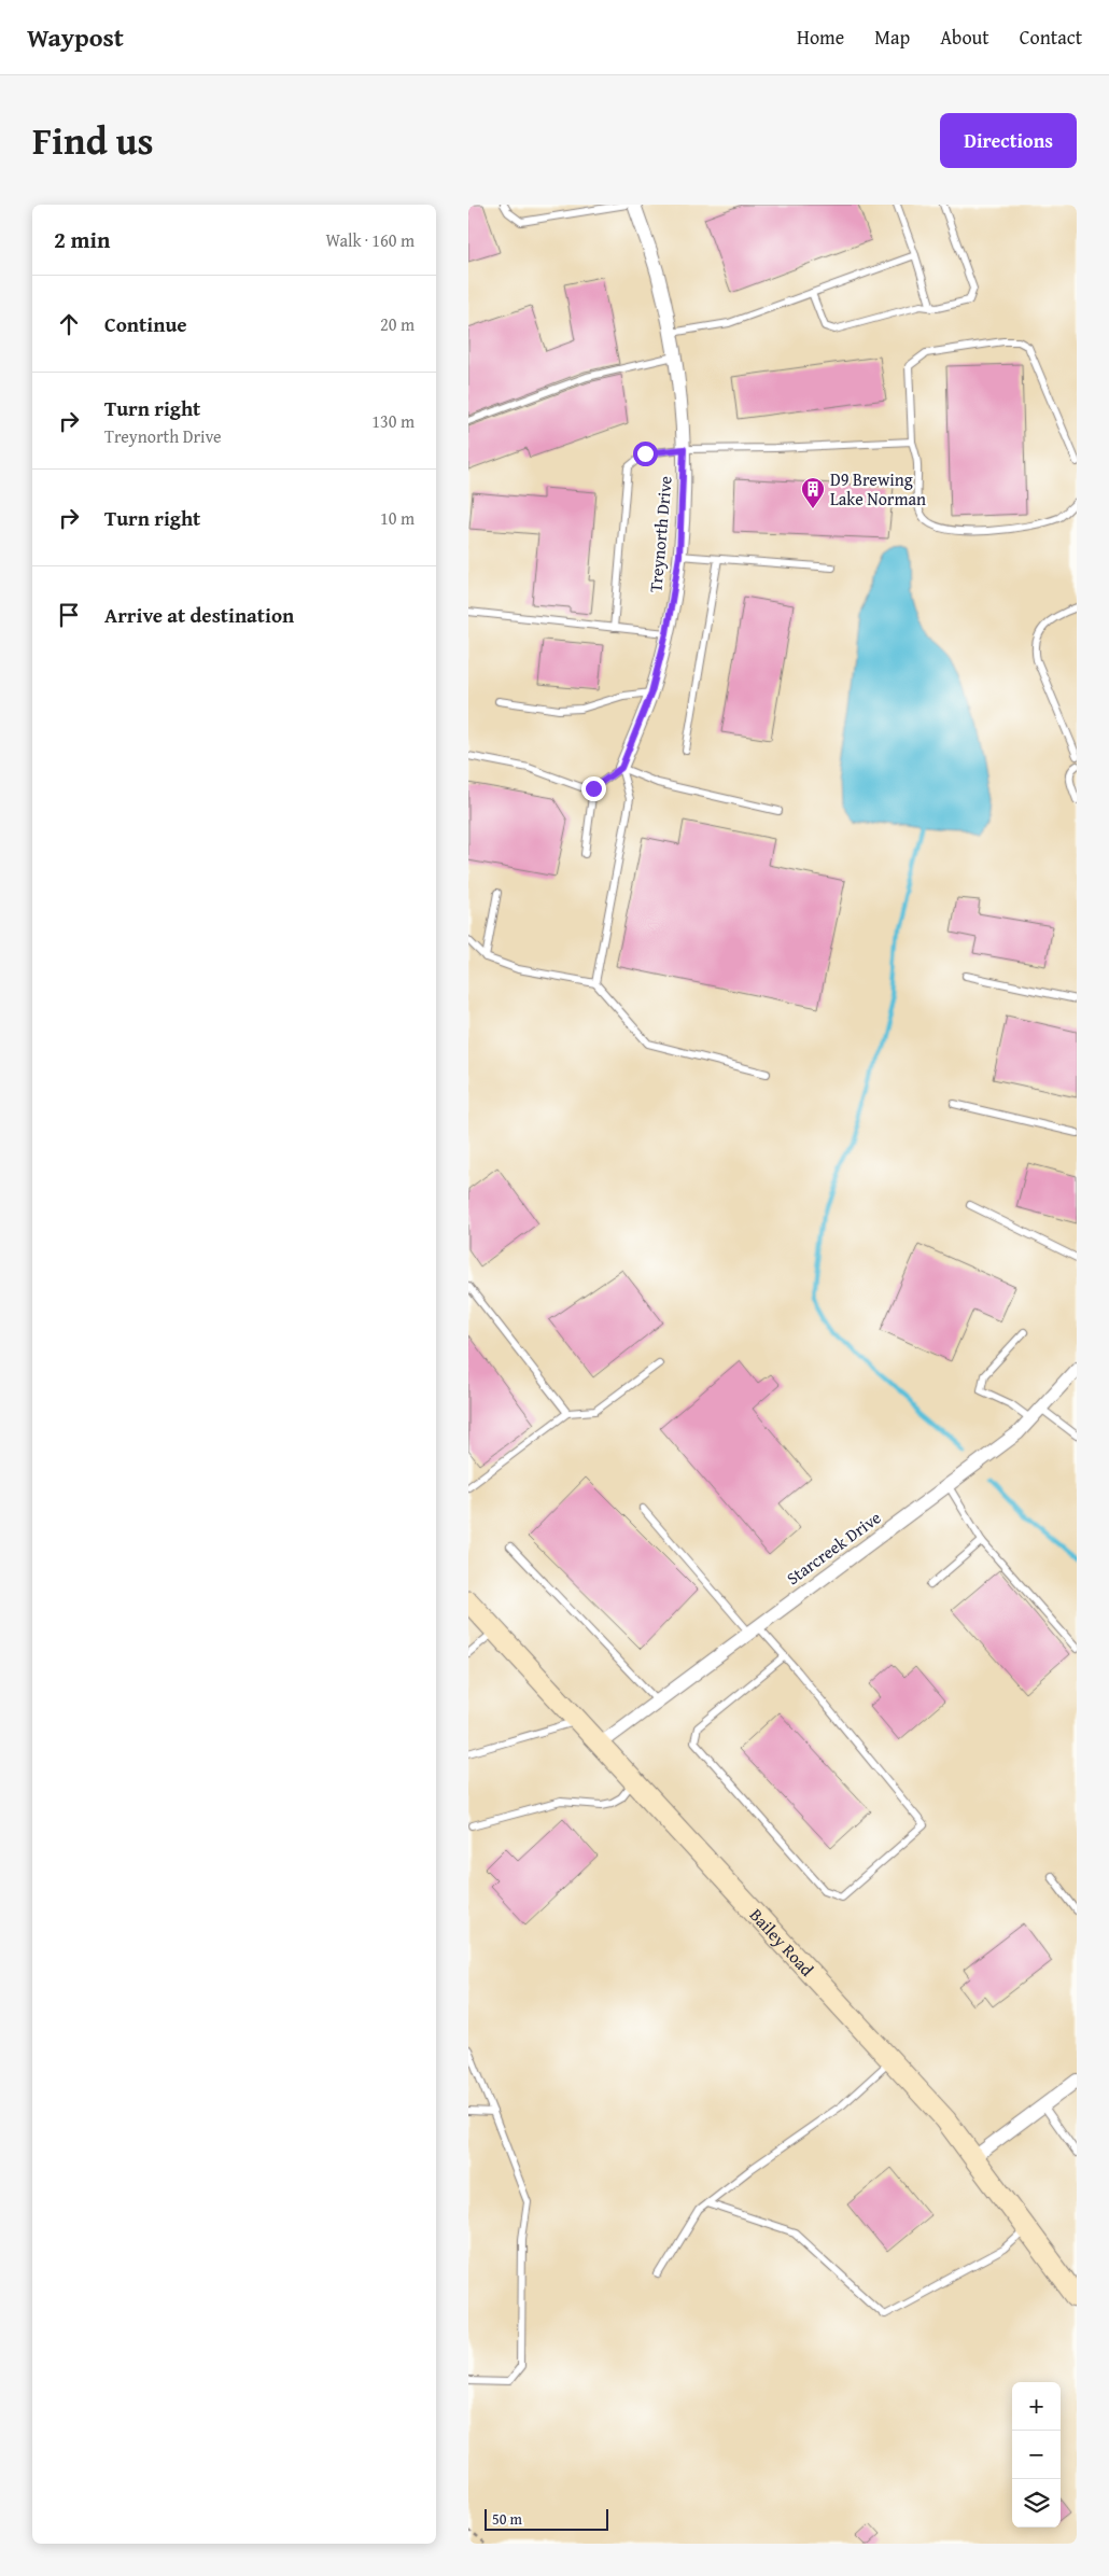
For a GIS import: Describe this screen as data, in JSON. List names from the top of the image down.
{
  "streets": {
    "street": ["Treynorth Drive", "Starcreek Drive", "Bailey Road"]
  },
  "crossings": [
    ["Starcreek Drive", "Bailey Road"]
  ],
  "places": {
    "building": ["D9 Brewing Lake Norman"]
  },
  "scale_bar": "50 m",
  "page": {
    "header": "Waypost",
    "nav": [
      "Home",
      "Map",
      "About",
      "Contact"
    ],
    "title": "Find us",
    "buttons": "Directions",
    "heading": ["2 min", "Walk · 160 m"],
    "list": [
      ["Continue", "20 m"],
      ["Turn right", "Treynorth Drive", "130 m"],
      ["Turn right", "10 m"],
      "Arrive at destination"
    ],
    "map_buttons": ["+", "−"],
    "scale": "50 m"
  }
}
